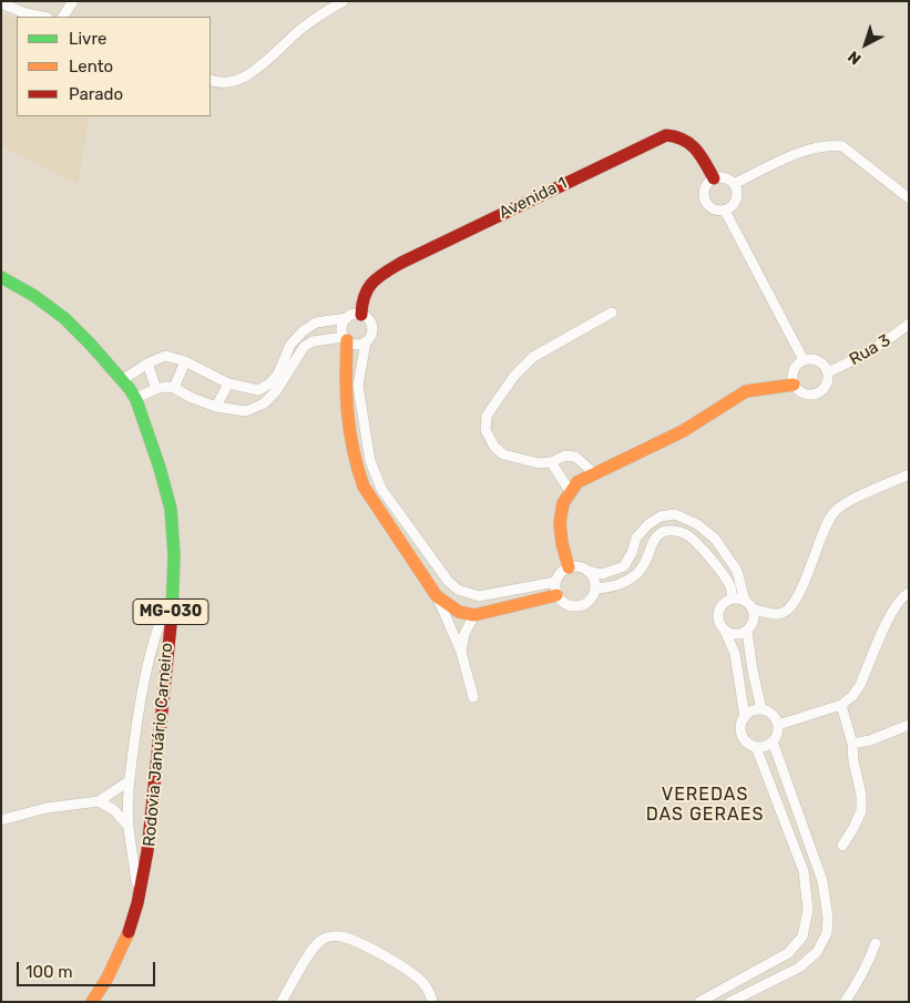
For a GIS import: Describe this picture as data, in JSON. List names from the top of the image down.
{
  "streets": {
    "main road": ["Avenida 1", "MG-030", "Rodovia Januário Carneiro"],
    "street": ["Rua 3"]
  },
  "districts": ["VEREDAS DAS GERAES"],
  "legend": ["Livre", "Lento", "Parado"],
  "scale_bar": "100 m",
  "north": "bottom left"
}
